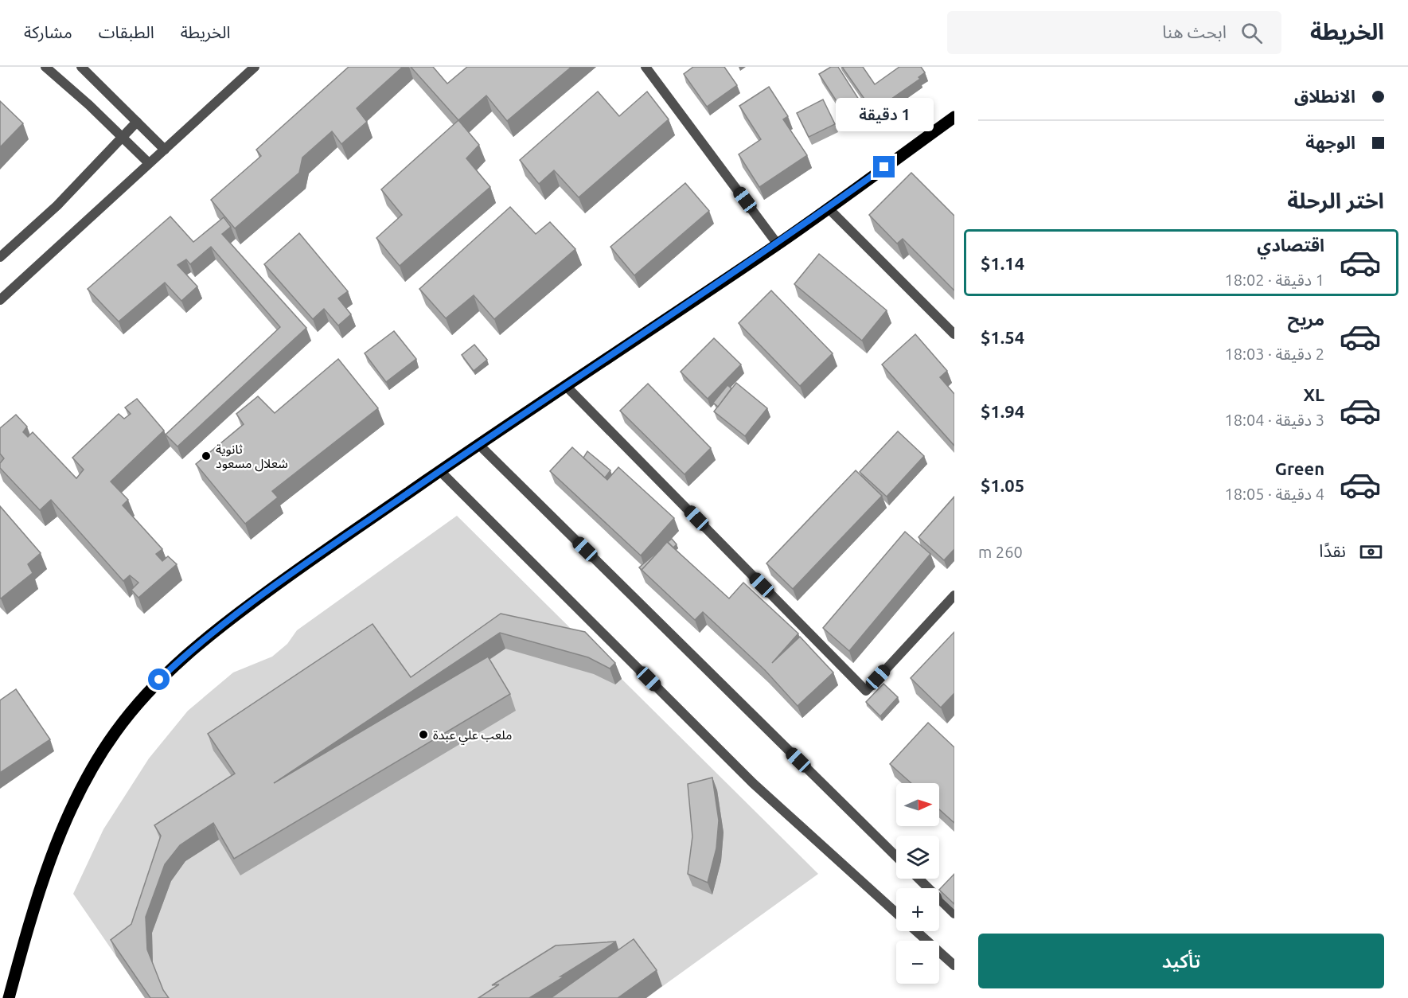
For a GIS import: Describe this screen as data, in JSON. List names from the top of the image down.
{
  "places": ["ثانوية شعلال مسعود", "ملعب علي عبدة"],
  "north": "right",
  "page": {
    "header": "الخريطة",
    "search": "ابحث هنا",
    "nav": ["الخريطة", "الطبقات", "مشاركة"],
    "banner": ["الانطلاق", "الوجهة"],
    "bubble": "1 دقيقة",
    "heading": "اختر الرحلة",
    "list": [
      {
        "name": "اقتصادي",
        "note": "1 دقيقة · 18:02",
        "value": "$1.14"
      },
      {
        "name": "مريح",
        "note": "2 دقيقة · 18:03",
        "value": "$1.54"
      },
      {
        "name": "XL",
        "note": "3 دقيقة · 18:04",
        "value": "$1.94"
      },
      {
        "name": "Green",
        "note": "4 دقيقة · 18:05",
        "value": "$1.05"
      }
    ],
    "pay": ["نقدًا", "260 m"],
    "map_buttons": ["+", "−"],
    "buttons": "تأكيد"
  }
}
